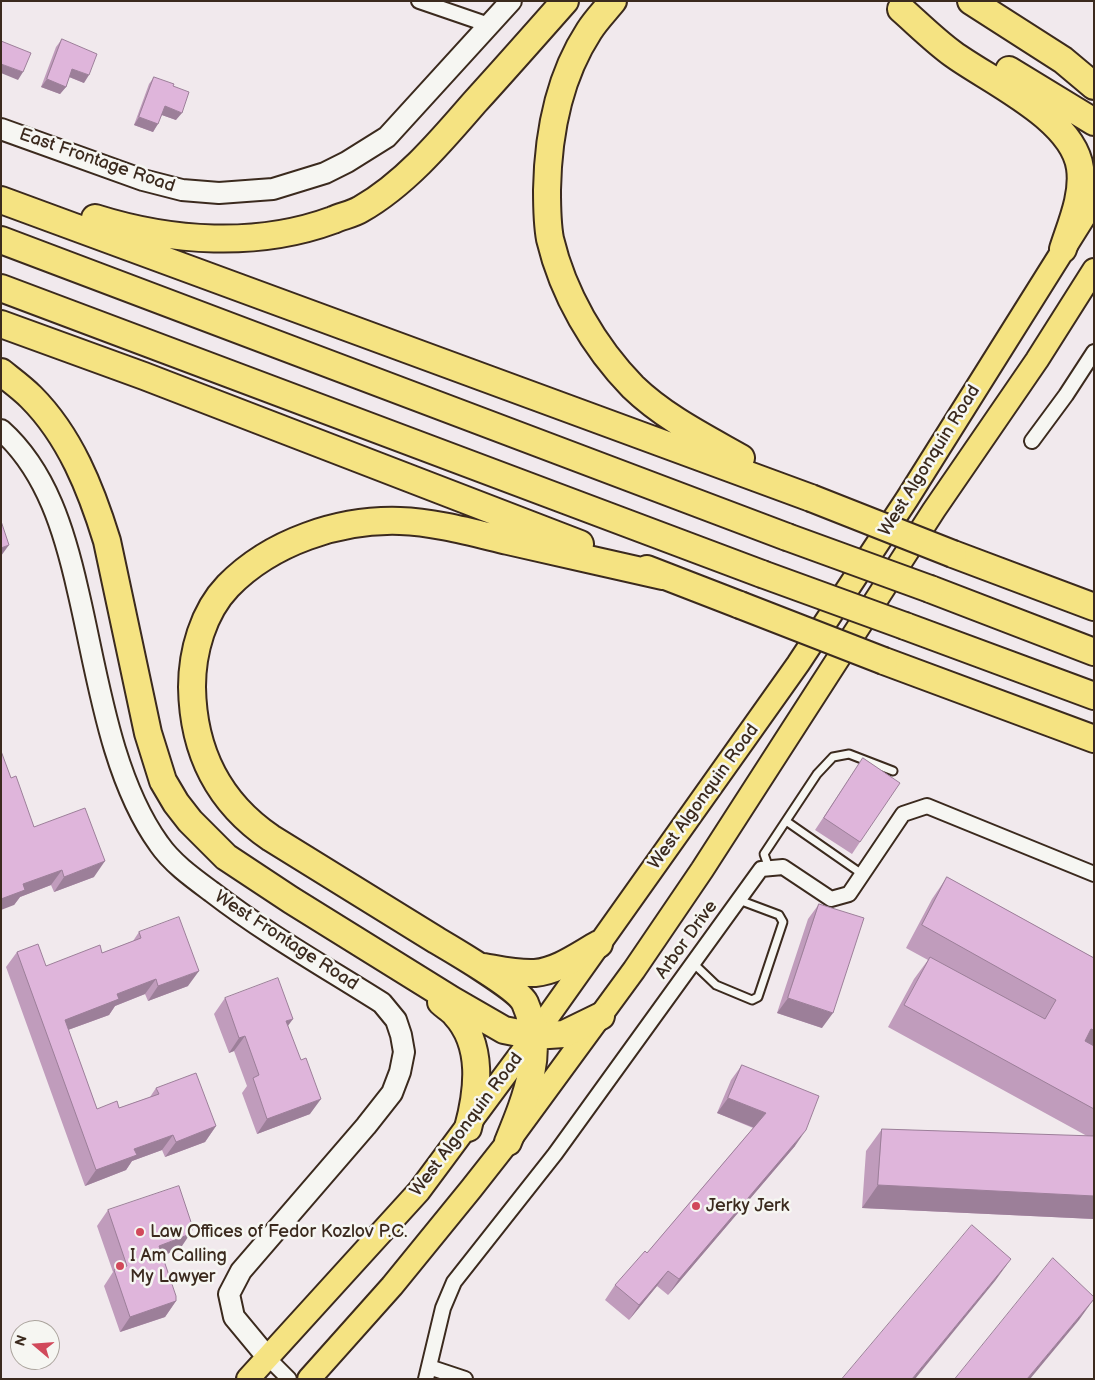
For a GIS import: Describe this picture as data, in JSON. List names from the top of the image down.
{
  "streets": {
    "main road": ["West Algonquin Road"],
    "street": ["East Frontage Road", "Arbor Drive", "West Frontage Road"]
  },
  "crossings": [
    ["West Algonquin Road", "West Frontage Road"]
  ],
  "places": ["Jerky Jerk", "Law Offices of Fedor Kozlov P.C.", "I Am Calling My Lawyer"],
  "north": "left"
}
